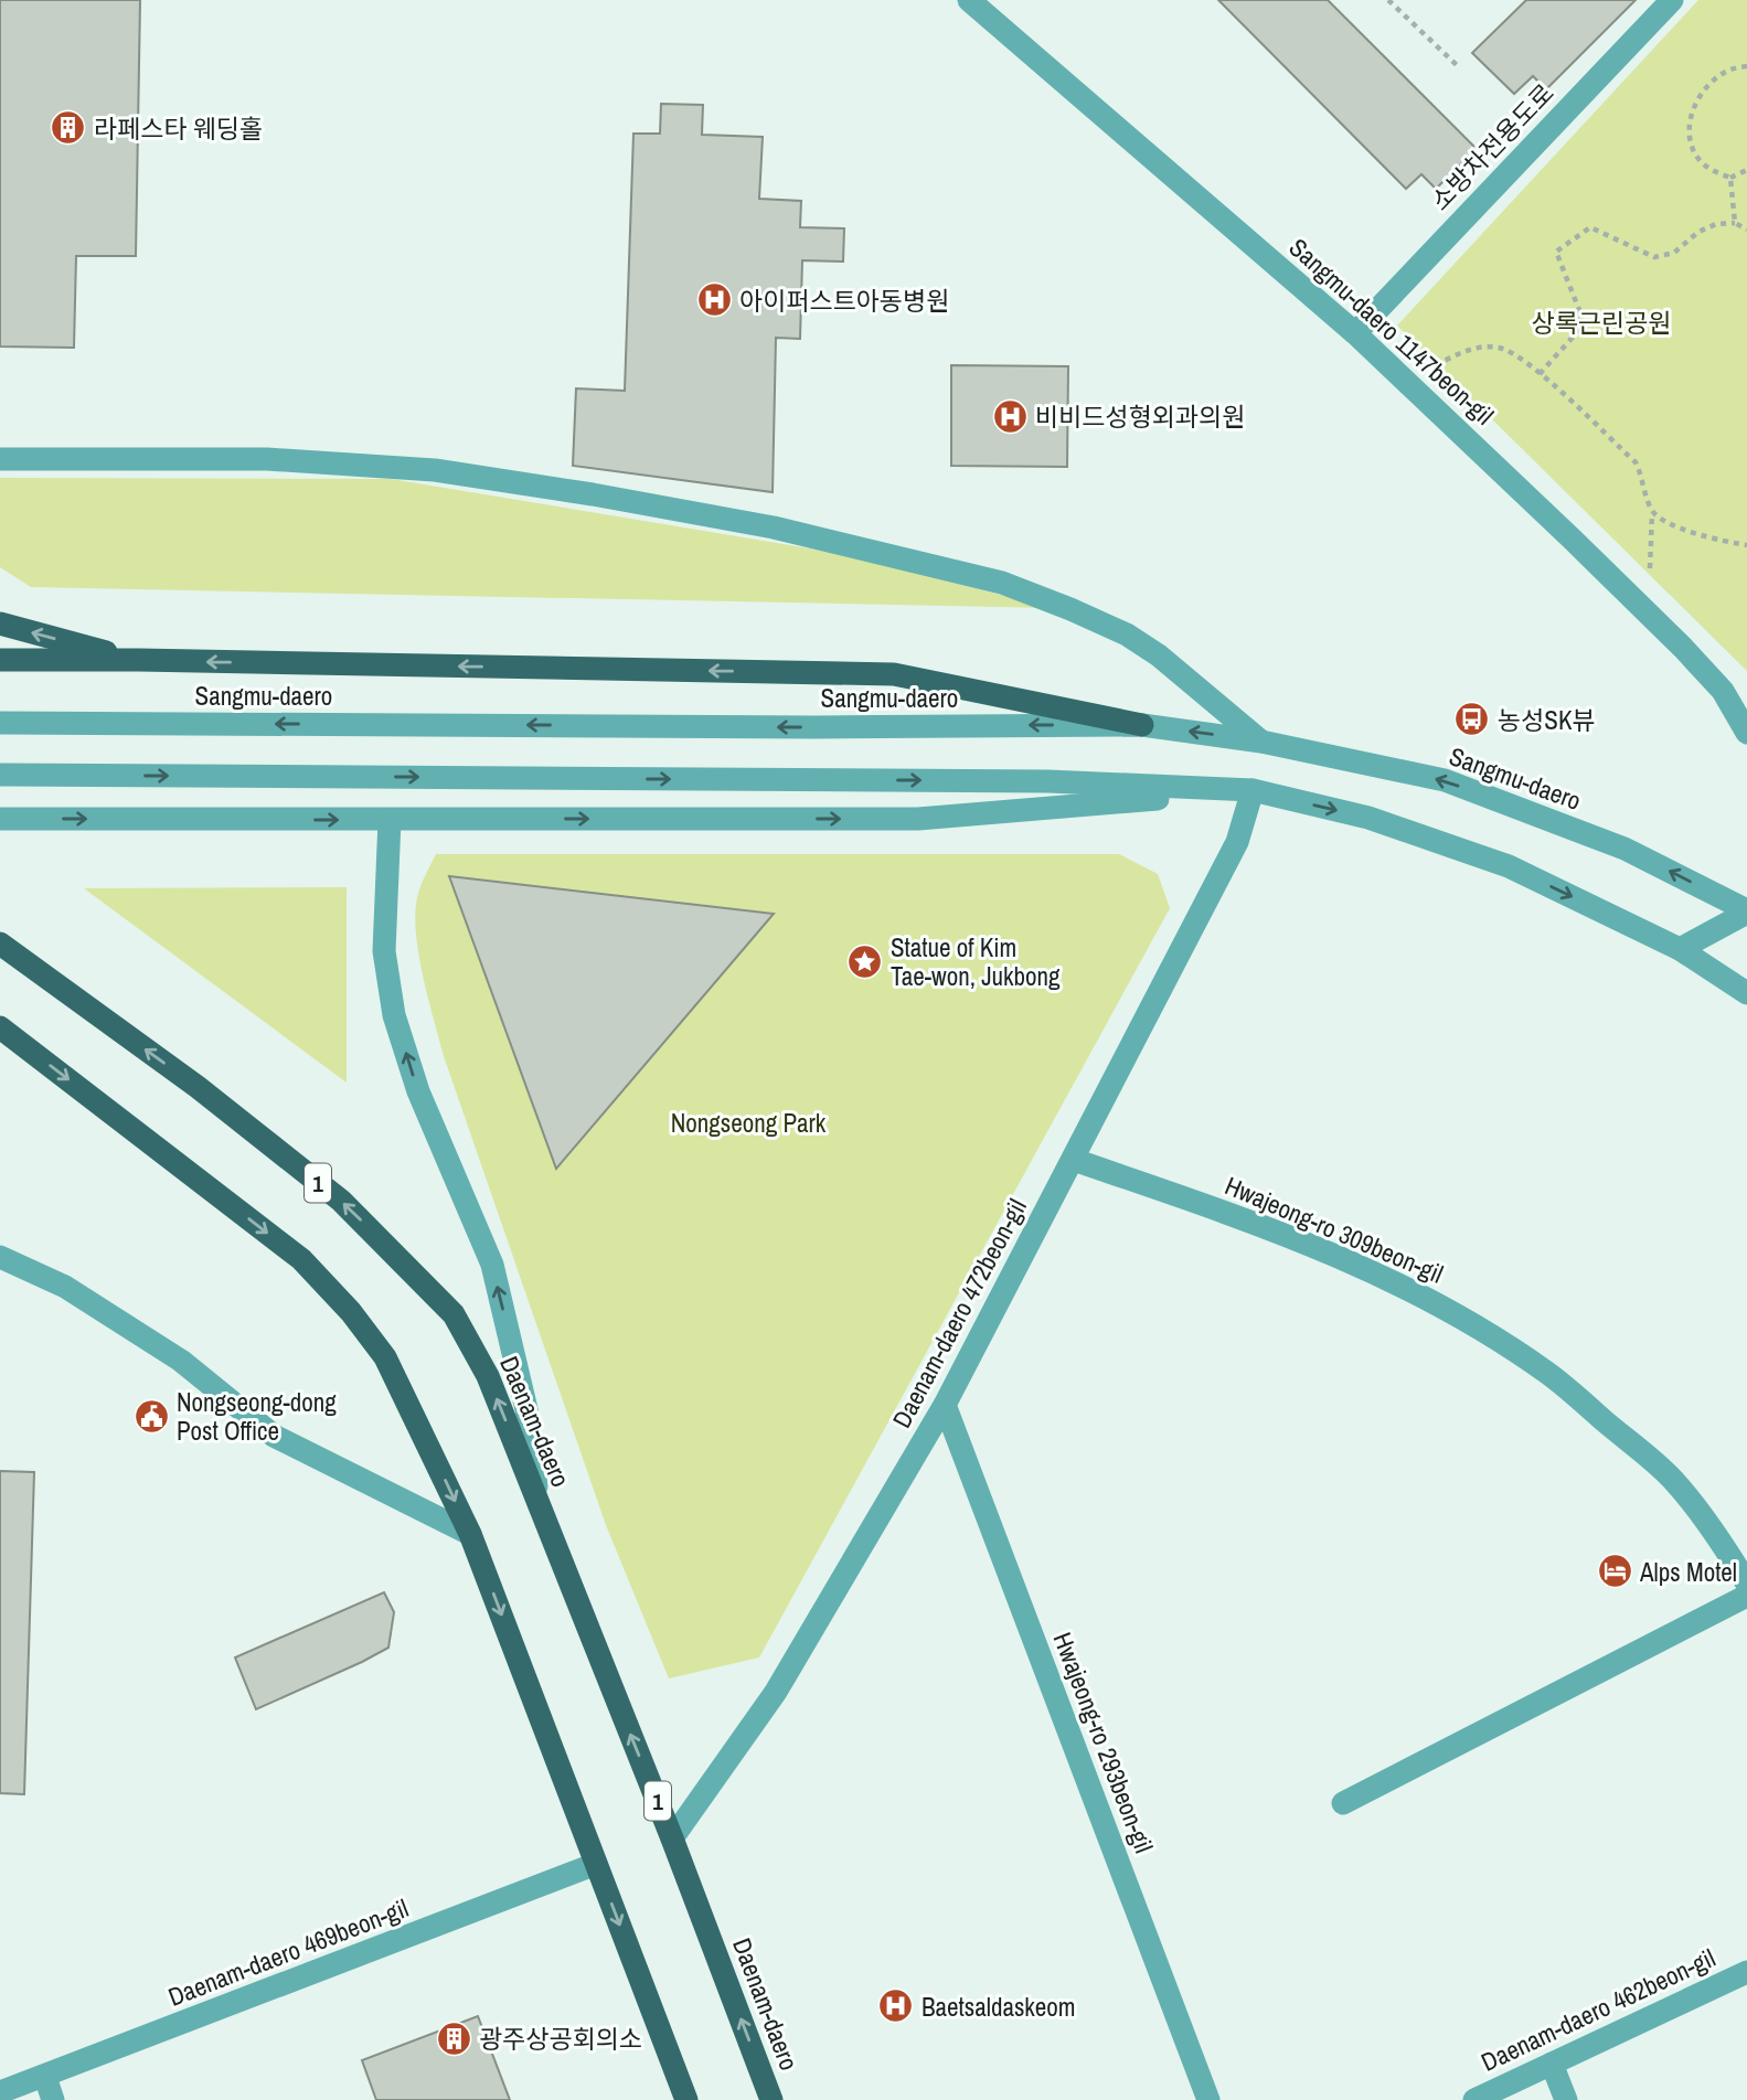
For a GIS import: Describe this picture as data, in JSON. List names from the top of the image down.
{
  "streets": {
    "main road": ["1", "Daenam-daero"],
    "street": [
      "소방차전용도로",
      "Sangmu-daero 1147beon-gil",
      "Sangmu-daero",
      "Hwajeong-ro 309beon-gil",
      "Daenam-daero 472beon-gil",
      "Hwajeong-ro 293beon-gil",
      "Daenam-daero 469beon-gil",
      "Daenam-daero 462beon-gil"
    ]
  },
  "crossings": [
    ["소방차전용도로", "Sangmu-daero 1147beon-gil"],
    ["Hwajeong-ro 309beon-gil", "Daenam-daero 472beon-gil"],
    ["Daenam-daero 472beon-gil", "Daenam-daero"],
    ["Daenam-daero 472beon-gil", "Hwajeong-ro 293beon-gil"]
  ],
  "parks": ["상록근린공원", "Nongseong Park"],
  "places": {
    "building": ["라페스타 웨딩홀", "광주상공회의소"],
    "hospital": ["아이퍼스트아동병원", "비비드성형외과의원", "Baetsaldaskeom"],
    "bus stop": ["농성SK뷰"],
    "place": ["Statue of Kim Tae-won, Jukbong"],
    "public building": ["Nongseong-dong Post Office"],
    "hotel": ["Alps Motel"]
  }
}
